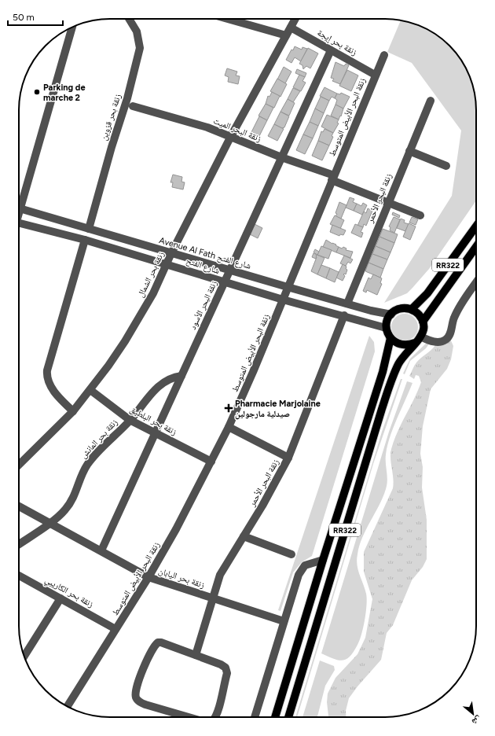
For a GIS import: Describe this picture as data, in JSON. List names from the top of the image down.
{
  "streets": {
    "main road": ["RR322"],
    "street": [
      "زنقة بحر إيجة",
      "زنقة بحر قزوين",
      "زنقة البحر الأبيض المتوسط",
      "زنقة البحر الميت",
      "زنقة البحر الأحمر",
      "Avenue Al Fath شارع الفتح",
      "شارع الفتح",
      "زنقة بحر الشمال",
      "زنقة البحر الأسود",
      "زنقة بحر البلطيق",
      "زنقة بحر المانش",
      "زنقة بحر اليابان",
      "زنقة بحر الكاريبي"
    ]
  },
  "crossings": [
    ["زنقة بحر إيجة", "زنقة البحر الأبيض المتوسط"],
    ["زنقة بحر إيجة", "زنقة بحر الشمال"],
    ["زنقة بحر إيجة", "زنقة البحر الأسود"],
    ["زنقة بحر قزوين", "Avenue Al Fath شارع الفتح"],
    ["زنقة البحر الأبيض المتوسط", "زنقة البحر الميت"],
    ["زنقة البحر الأبيض المتوسط", "Avenue Al Fath شارع الفتح"],
    ["زنقة البحر الأبيض المتوسط", "شارع الفتح"],
    ["زنقة البحر الأبيض المتوسط", "زنقة بحر البلطيق"],
    ["زنقة البحر الأبيض المتوسط", "زنقة بحر اليابان"],
    ["زنقة البحر الأبيض المتوسط", "زنقة بحر الكاريبي"],
    ["زنقة البحر الميت", "زنقة البحر الأحمر"],
    ["زنقة البحر الميت", "زنقة بحر الشمال"],
    ["زنقة البحر الميت", "زنقة البحر الأسود"],
    ["زنقة البحر الأحمر", "Avenue Al Fath شارع الفتح"],
    ["زنقة البحر الأحمر", "شارع الفتح"],
    ["زنقة البحر الأحمر", "زنقة بحر اليابان"],
    ["Avenue Al Fath شارع الفتح", "RR322"],
    ["Avenue Al Fath شارع الفتح", "شارع الفتح"],
    ["Avenue Al Fath شارع الفتح", "زنقة بحر الشمال"],
    ["Avenue Al Fath شارع الفتح", "زنقة البحر الأسود"],
    ["RR322", "شارع الفتح"],
    ["شارع الفتح", "زنقة بحر الشمال"],
    ["شارع الفتح", "زنقة البحر الأسود"],
    ["زنقة بحر الشمال", "زنقة بحر البلطيق"],
    ["زنقة البحر الأسود", "زنقة بحر البلطيق"],
    ["زنقة البحر الأسود", "زنقة بحر المانش"],
    ["زنقة البحر الأسود", "زنقة بحر اليابان"],
    ["زنقة بحر البلطيق", "زنقة بحر المانش"],
    ["زنقة بحر المانش", "زنقة بحر اليابان"]
  ],
  "places": {
    "other": ["Parking de marche 2"],
    "health": ["Pharmacie Marjolaine صيدلية مارجولين"]
  },
  "scale_bar": "50 m",
  "north": "bottom right"
}
